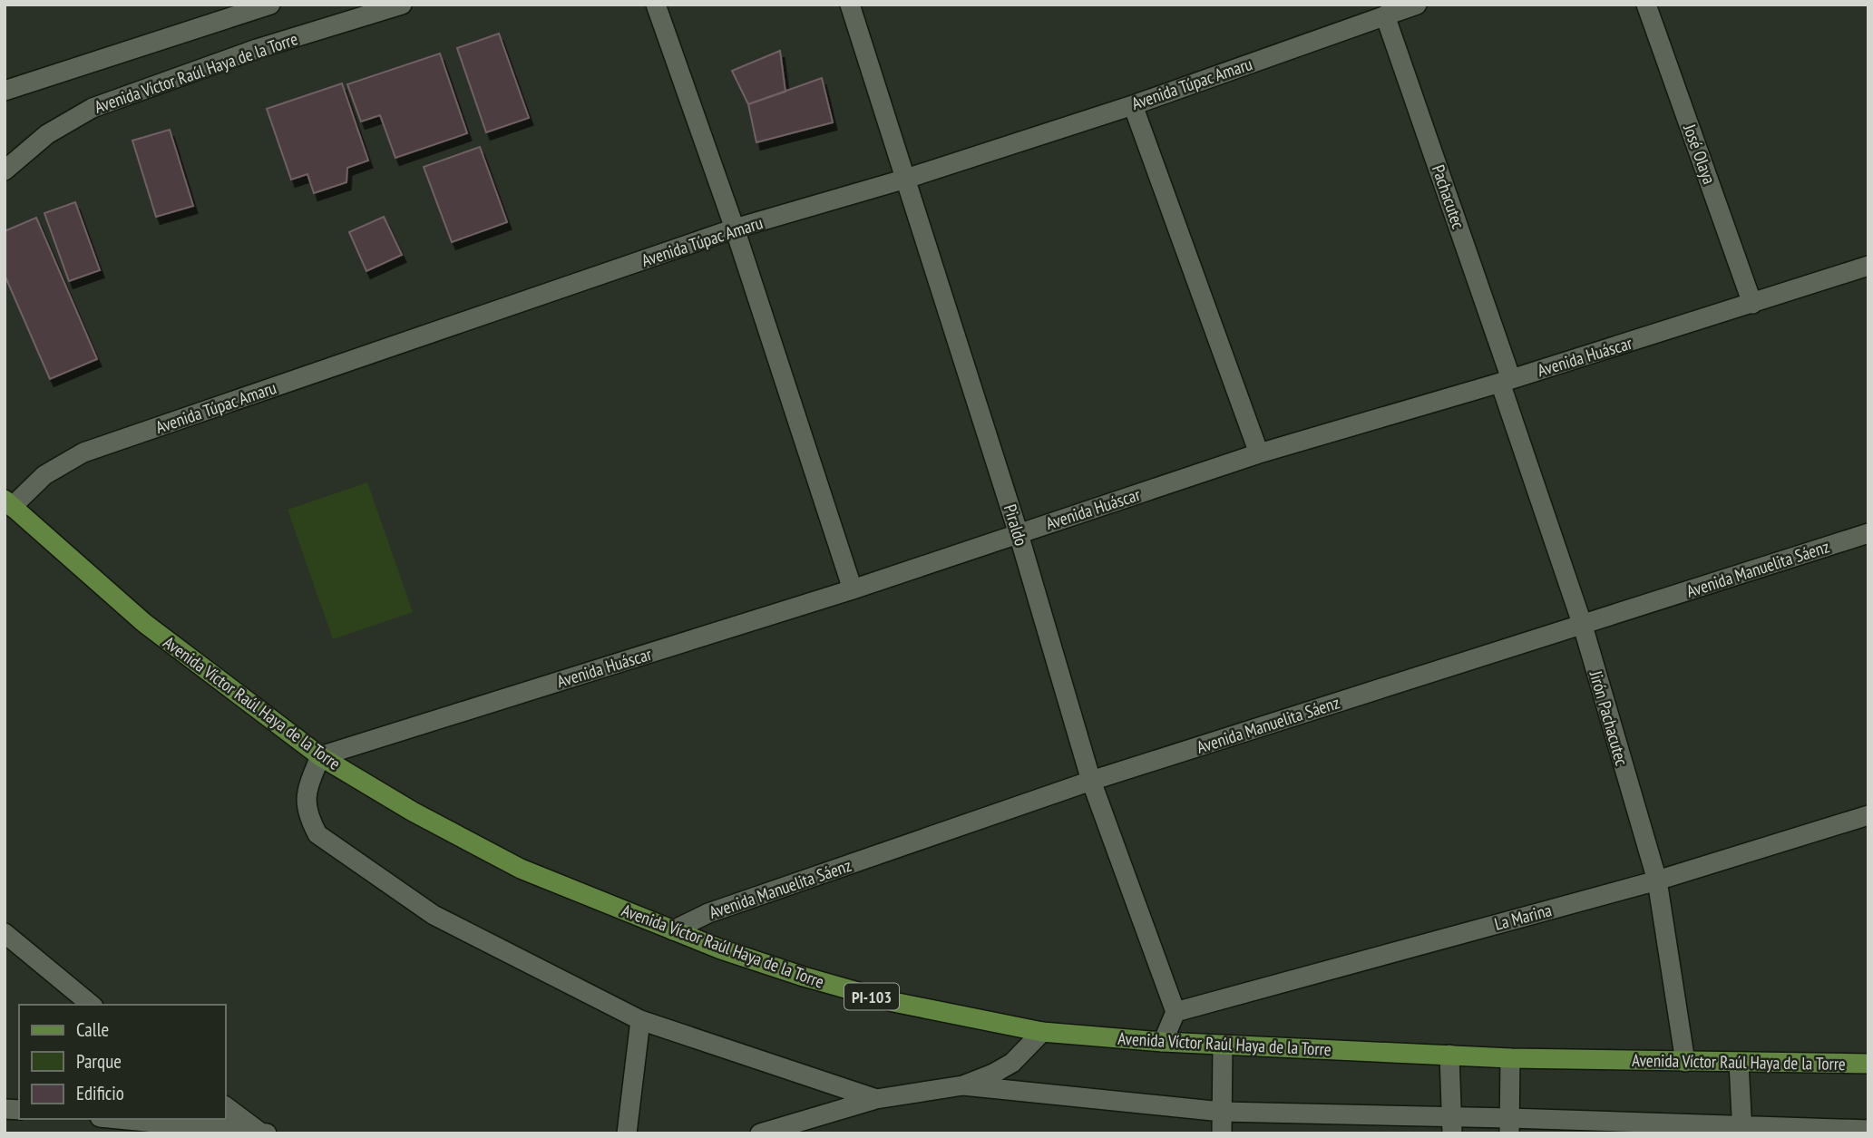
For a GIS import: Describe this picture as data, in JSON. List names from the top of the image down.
{
  "streets": {
    "main road": ["Avenida Víctor Raúl Haya de la Torre", "PI-103"],
    "street": [
      "Avenida Túpac Amaru",
      "José Olaya",
      "Pachacutec",
      "Avenida Huáscar",
      "Piraldo",
      "Avenida Manuelita Sáenz",
      "Jirón Pachacutec",
      "La Marina"
    ]
  },
  "crossings": [
    ["Avenida Víctor Raúl Haya de la Torre", "Avenida Túpac Amaru"],
    ["Avenida Víctor Raúl Haya de la Torre", "Avenida Huáscar"],
    ["Avenida Víctor Raúl Haya de la Torre", "Avenida Manuelita Sáenz"],
    ["Avenida Víctor Raúl Haya de la Torre", "Jirón Pachacutec"],
    ["Avenida Túpac Amaru", "Pachacutec"],
    ["Avenida Túpac Amaru", "Piraldo"],
    ["José Olaya", "Avenida Huáscar"],
    ["Pachacutec", "Avenida Huáscar"],
    ["Pachacutec", "Jirón Pachacutec"],
    ["Avenida Huáscar", "Piraldo"],
    ["Avenida Huáscar", "Jirón Pachacutec"],
    ["Piraldo", "Avenida Manuelita Sáenz"],
    ["Piraldo", "La Marina"],
    ["Avenida Manuelita Sáenz", "Jirón Pachacutec"],
    ["Jirón Pachacutec", "La Marina"]
  ],
  "legend": ["Calle", "Parque", "Edificio"]
}
